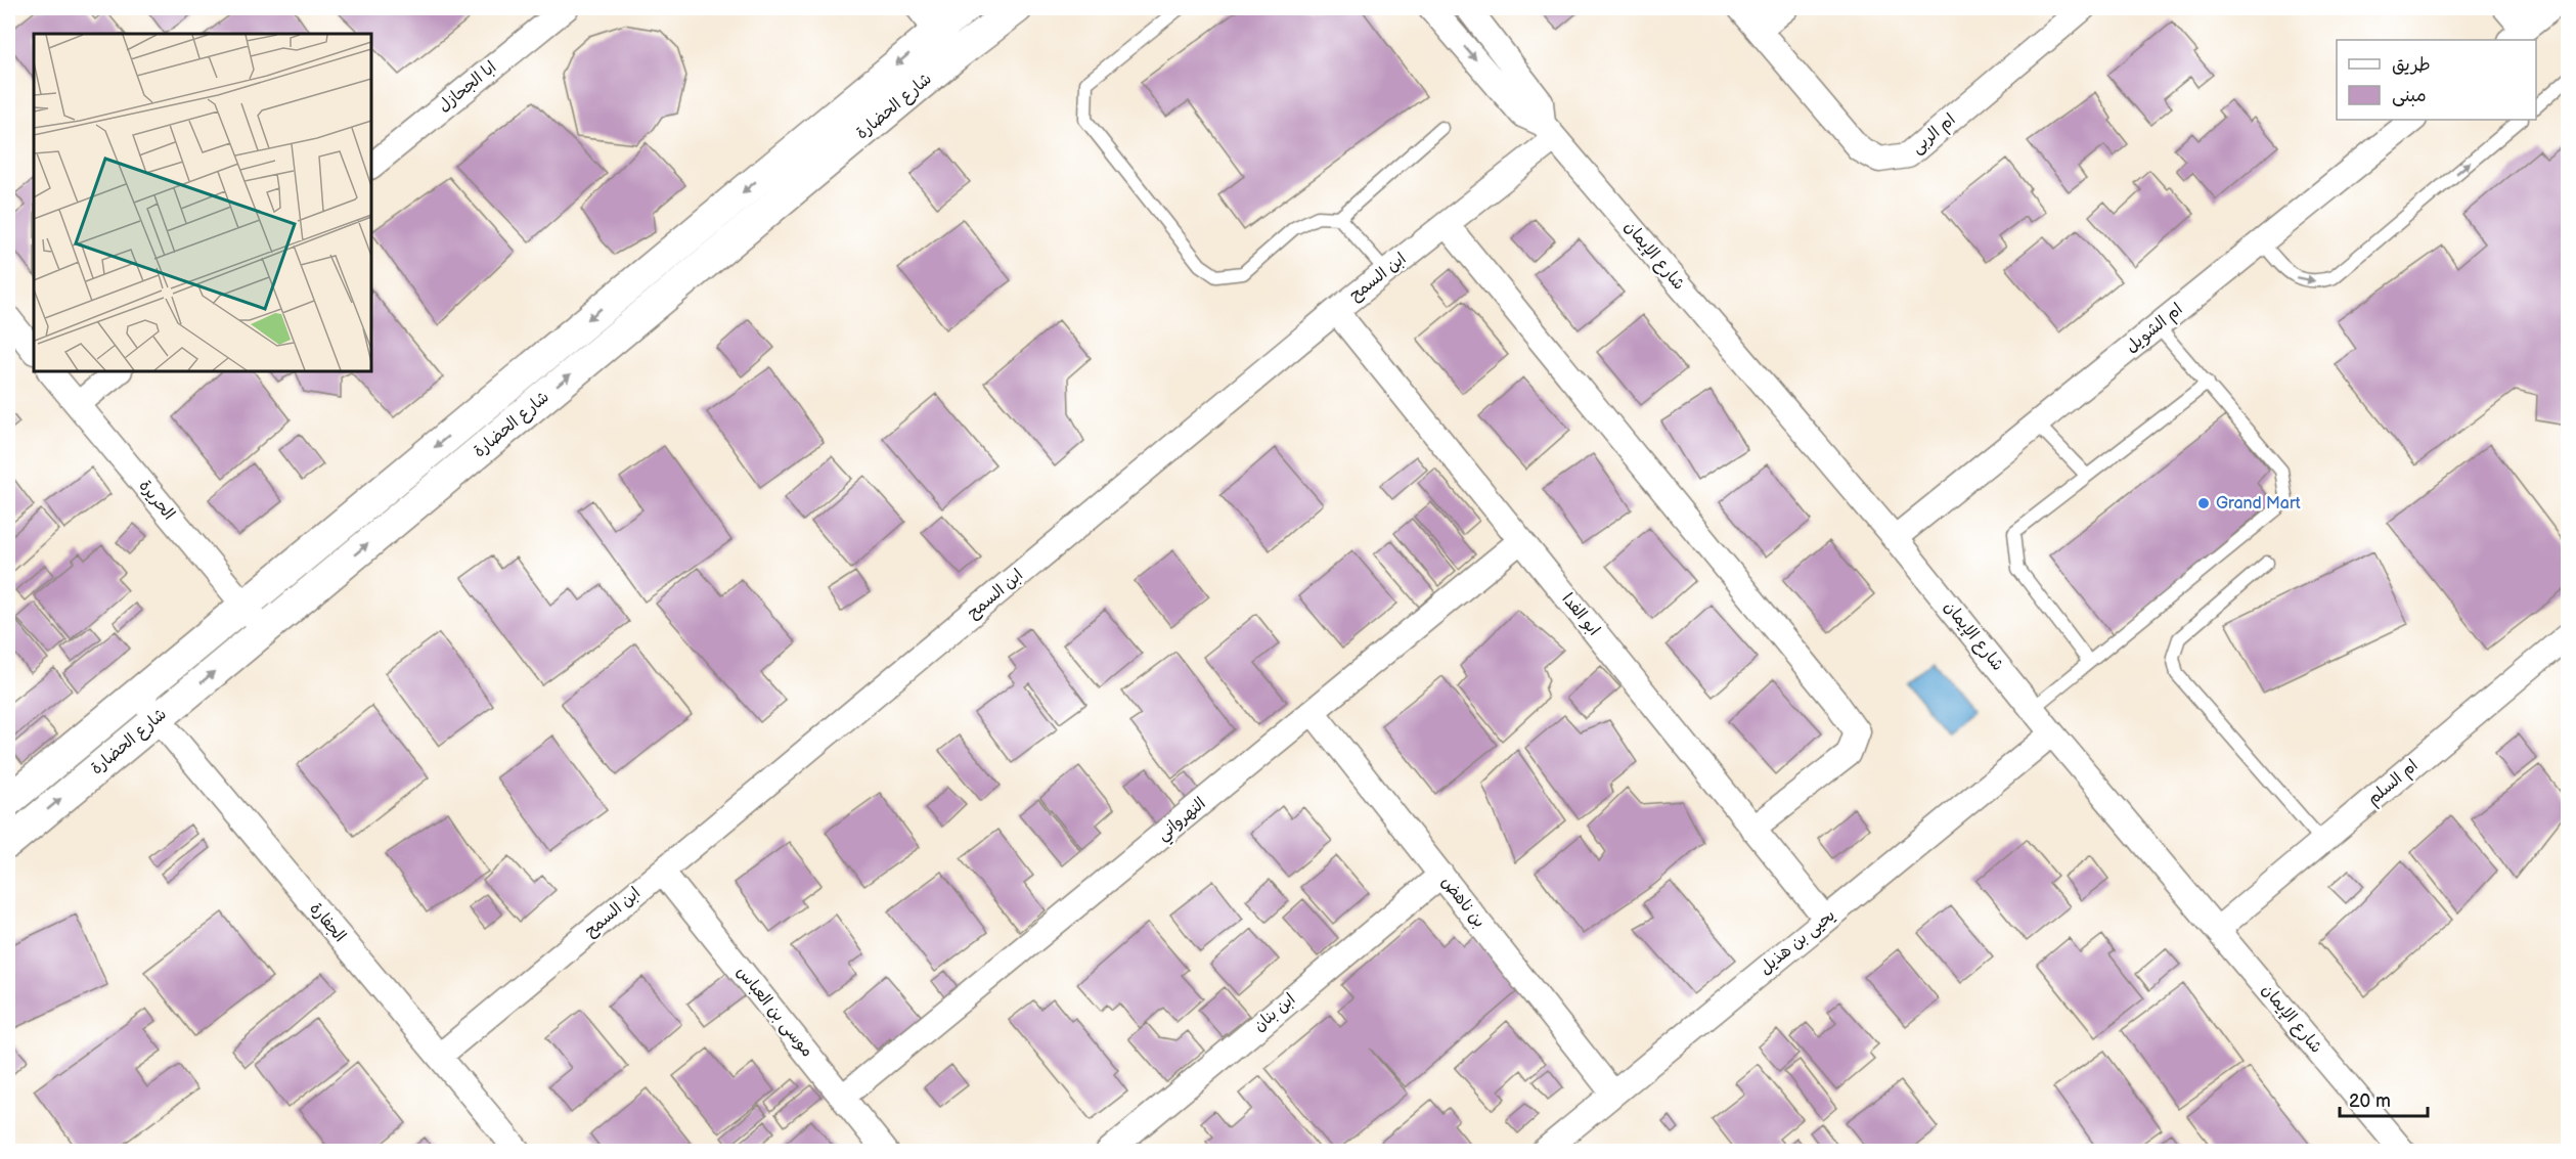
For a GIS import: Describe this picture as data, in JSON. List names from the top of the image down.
{
  "streets": {
    "street": [
      "ابا الجحازل",
      "شارع الحضارة",
      "ام الربى",
      "شارع الإيمان",
      "ابن السمح",
      "ام الشويل",
      "الحريرة",
      "ابو الفدا",
      "ام السلم",
      "النهرواني",
      "بن ناهض",
      "الجفارة",
      "يحيى بن هذيل",
      "موسى بن العباس",
      "ابن بنان"
    ]
  },
  "crossings": [
    ["شارع الحضارة", "الحريرة"],
    ["شارع الحضارة", "الجفارة"],
    ["شارع الإيمان", "ابن السمح"],
    ["شارع الإيمان", "ام الشويل"],
    ["شارع الإيمان", "ام السلم"],
    ["شارع الإيمان", "يحيى بن هذيل"],
    ["ابن السمح", "ابو الفدا"],
    ["ابن السمح", "الجفارة"],
    ["ابن السمح", "موسى بن العباس"],
    ["ابو الفدا", "النهرواني"],
    ["ابو الفدا", "يحيى بن هذيل"],
    ["النهرواني", "بن ناهض"],
    ["النهرواني", "موسى بن العباس"],
    ["بن ناهض", "يحيى بن هذيل"],
    ["بن ناهض", "ابن بنان"]
  ],
  "places": ["Grand Mart"],
  "legend": ["طريق", "مبنى"],
  "scale_bar": "20 m"
}
